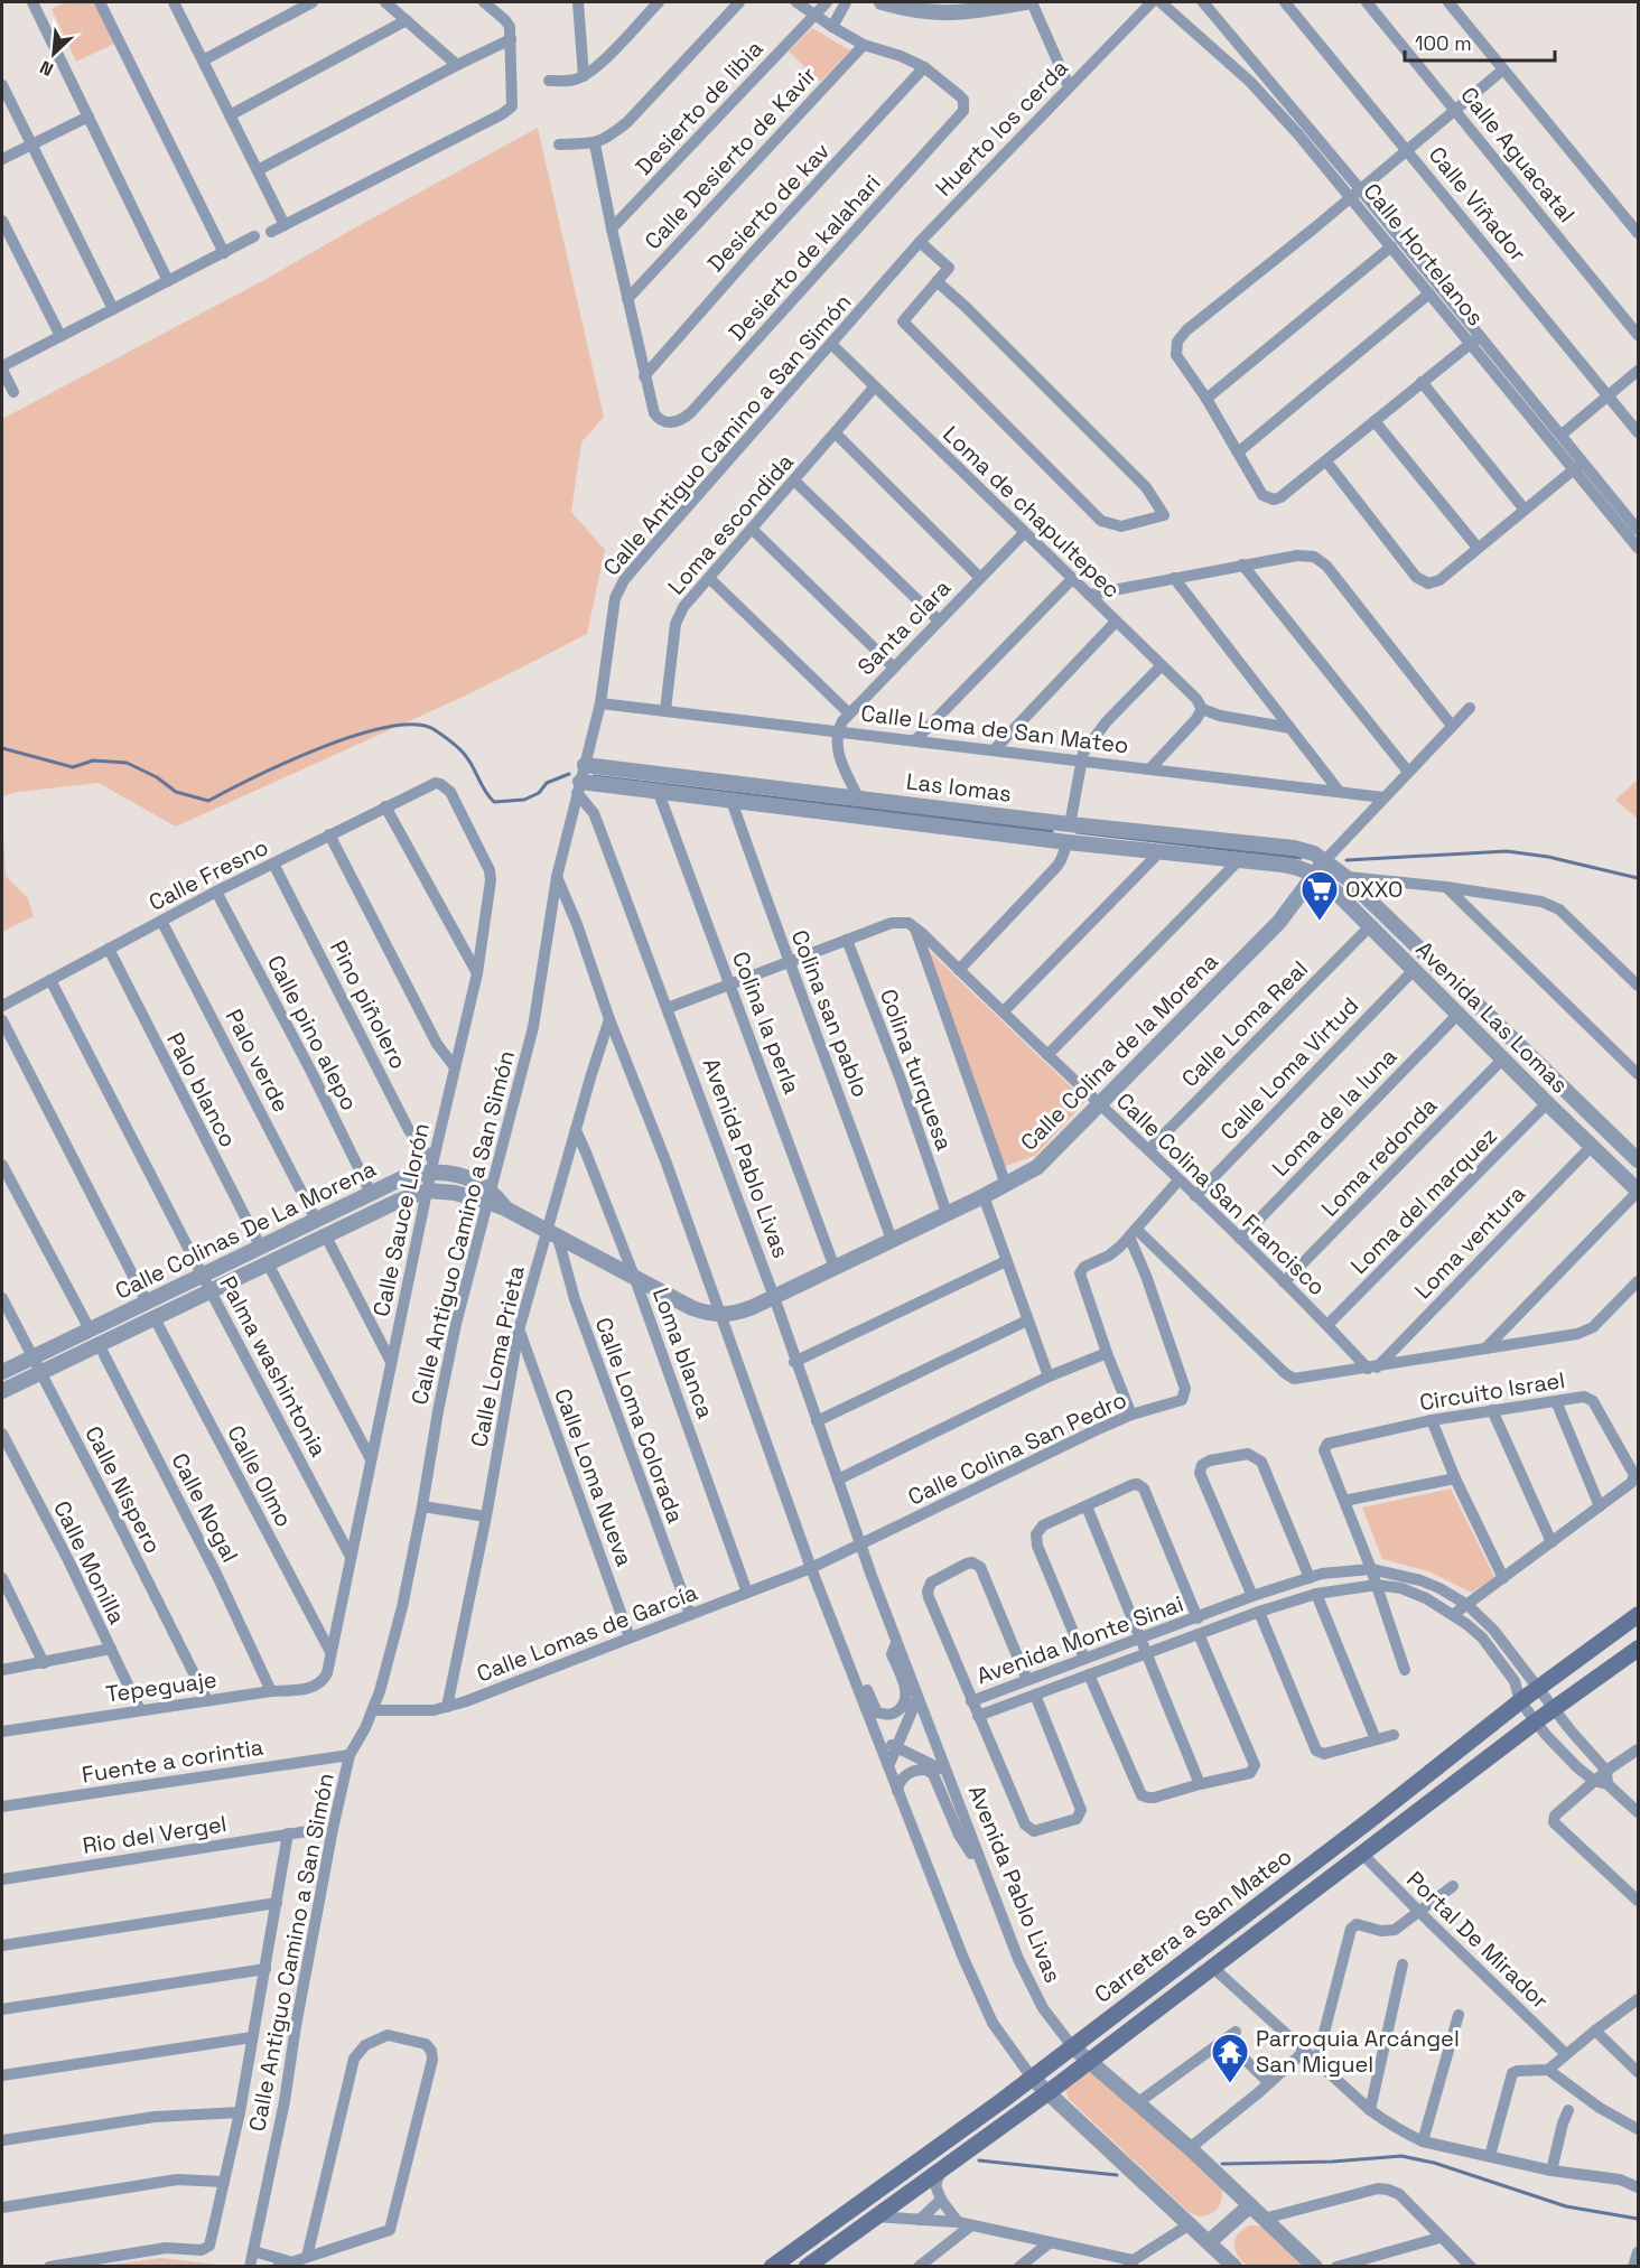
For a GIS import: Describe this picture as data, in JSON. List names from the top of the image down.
{
  "streets": {
    "main road": ["Carretera a San Mateo"],
    "street": [
      "Desierto de libia",
      "Huerto los cerda",
      "Calle Aguacatal",
      "Calle Desierto de Kavir",
      "Calle Viñador",
      "Desierto de kav",
      "Calle Hortelanos",
      "Desierto de kalahari",
      "Calle Antiguo Camino a San Simón",
      "Loma de chapultepec",
      "Loma escondida",
      "Santa clara",
      "Calle Loma de San Mateo",
      "Las lomas",
      "Calle Fresno",
      "Pino piñolero",
      "Colina san pablo",
      "Avenida Las Lomas",
      "Colina la perla",
      "Calle Loma Real",
      "Calle pino alepo",
      "Calle Colina de la Morena",
      "Palo verde",
      "Calle Loma Virtud",
      "Colina turquesa",
      "Palo blanco",
      "Loma de la luna",
      "Loma redonda",
      "Avenida Pablo Livas",
      "Calle Colina San Francisco",
      "Loma del marquez",
      "Calle Sauce Llorón",
      "Calle Colinas De La Morena",
      "Loma ventura",
      "Loma blanca",
      "Calle Loma Prieta",
      "Palma washintonia",
      "Circuito Israel",
      "Calle Loma Colorada",
      "Calle Colina San Pedro",
      "Calle Olmo",
      "Calle Loma Nueva",
      "Calle Níspero",
      "Calle Nogal",
      "Calle Monilla",
      "Calle Lomas de García",
      "Avenida Monte Sinai",
      "Tepeguaje",
      "Fuente a corintia",
      "Rio del Vergel",
      "Portal De Mirador"
    ]
  },
  "crossings": [
    ["Huerto los cerda", "Calle Antiguo Camino a San Simón"],
    ["Desierto de kav", "Desierto de kalahari"],
    ["Calle Antiguo Camino a San Simón", "Loma de chapultepec"],
    ["Calle Antiguo Camino a San Simón", "Calle Loma de San Mateo"],
    ["Calle Antiguo Camino a San Simón", "Las lomas"],
    ["Calle Antiguo Camino a San Simón", "Avenida Pablo Livas"],
    ["Calle Antiguo Camino a San Simón", "Calle Colinas De La Morena"],
    ["Calle Antiguo Camino a San Simón", "Calle Lomas de García"],
    ["Calle Antiguo Camino a San Simón", "Fuente a corintia"],
    ["Loma de chapultepec", "Loma escondida"],
    ["Loma de chapultepec", "Santa clara"],
    ["Loma escondida", "Calle Loma de San Mateo"],
    ["Santa clara", "Calle Loma de San Mateo"],
    ["Calle Loma de San Mateo", "Calle Colina de la Morena"],
    ["Las lomas", "Colina san pablo"],
    ["Las lomas", "Avenida Las Lomas"],
    ["Las lomas", "Colina la perla"],
    ["Las lomas", "Calle Colina de la Morena"],
    ["Las lomas", "Avenida Pablo Livas"],
    ["Calle Fresno", "Pino piñolero"],
    ["Calle Fresno", "Calle pino alepo"],
    ["Calle Fresno", "Palo verde"],
    ["Calle Fresno", "Palo blanco"],
    ["Calle Fresno", "Calle Sauce Llorón"],
    ["Calle Fresno", "Palma washintonia"],
    ["Pino piñolero", "Calle Sauce Llorón"],
    ["Pino piñolero", "Calle Colinas De La Morena"],
    ["Colina san pablo", "Calle Colina de la Morena"],
    ["Avenida Las Lomas", "Calle Loma Real"],
    ["Avenida Las Lomas", "Calle Colina de la Morena"],
    ["Avenida Las Lomas", "Calle Loma Virtud"],
    ["Avenida Las Lomas", "Loma de la luna"],
    ["Avenida Las Lomas", "Loma redonda"],
    ["Avenida Las Lomas", "Loma del marquez"],
    ["Avenida Las Lomas", "Loma ventura"],
    ["Colina la perla", "Calle Colina de la Morena"],
    ["Calle Loma Real", "Calle Colina San Francisco"],
    ["Calle pino alepo", "Calle Colinas De La Morena"],
    ["Calle Colina de la Morena", "Colina turquesa"],
    ["Calle Colina de la Morena", "Avenida Pablo Livas"],
    ["Calle Colina de la Morena", "Calle Colina San Francisco"],
    ["Calle Colina de la Morena", "Calle Colinas De La Morena"],
    ["Palo verde", "Calle Colinas De La Morena"],
    ["Calle Loma Virtud", "Calle Colina San Francisco"],
    ["Palo blanco", "Calle Colinas De La Morena"],
    ["Loma de la luna", "Calle Colina San Francisco"],
    ["Loma redonda", "Calle Colina San Francisco"],
    ["Avenida Pablo Livas", "Calle Colina San Pedro"],
    ["Avenida Pablo Livas", "Carretera a San Mateo"],
    ["Calle Colina San Francisco", "Loma del marquez"],
    ["Calle Colina San Francisco", "Loma ventura"],
    ["Calle Sauce Llorón", "Calle Colinas De La Morena"],
    ["Calle Sauce Llorón", "Palma washintonia"],
    ["Calle Sauce Llorón", "Calle Olmo"],
    ["Calle Sauce Llorón", "Tepeguaje"],
    ["Calle Colinas De La Morena", "Loma blanca"],
    ["Calle Colinas De La Morena", "Calle Loma Prieta"],
    ["Calle Colinas De La Morena", "Palma washintonia"],
    ["Calle Colinas De La Morena", "Calle Loma Colorada"],
    ["Calle Colinas De La Morena", "Calle Olmo"],
    ["Calle Colinas De La Morena", "Calle Níspero"],
    ["Calle Colinas De La Morena", "Calle Nogal"],
    ["Loma blanca", "Calle Loma Prieta"],
    ["Loma blanca", "Calle Lomas de García"],
    ["Calle Loma Prieta", "Calle Loma Colorada"],
    ["Calle Loma Prieta", "Calle Loma Nueva"],
    ["Calle Loma Prieta", "Calle Lomas de García"],
    ["Circuito Israel", "Avenida Monte Sinai"],
    ["Calle Loma Colorada", "Calle Lomas de García"],
    ["Calle Colina San Pedro", "Calle Lomas de García"],
    ["Calle Loma Nueva", "Calle Lomas de García"],
    ["Calle Níspero", "Tepeguaje"],
    ["Calle Nogal", "Tepeguaje"],
    ["Calle Monilla", "Tepeguaje"],
    ["Avenida Monte Sinai", "Carretera a San Mateo"],
    ["Carretera a San Mateo", "Portal De Mirador"]
  ],
  "places": {
    "supermarket": ["OXXO"],
    "temple": ["Parroquia Arcángel San Miguel"]
  },
  "scale_bar": "100 m",
  "north": "bottom left"
}
